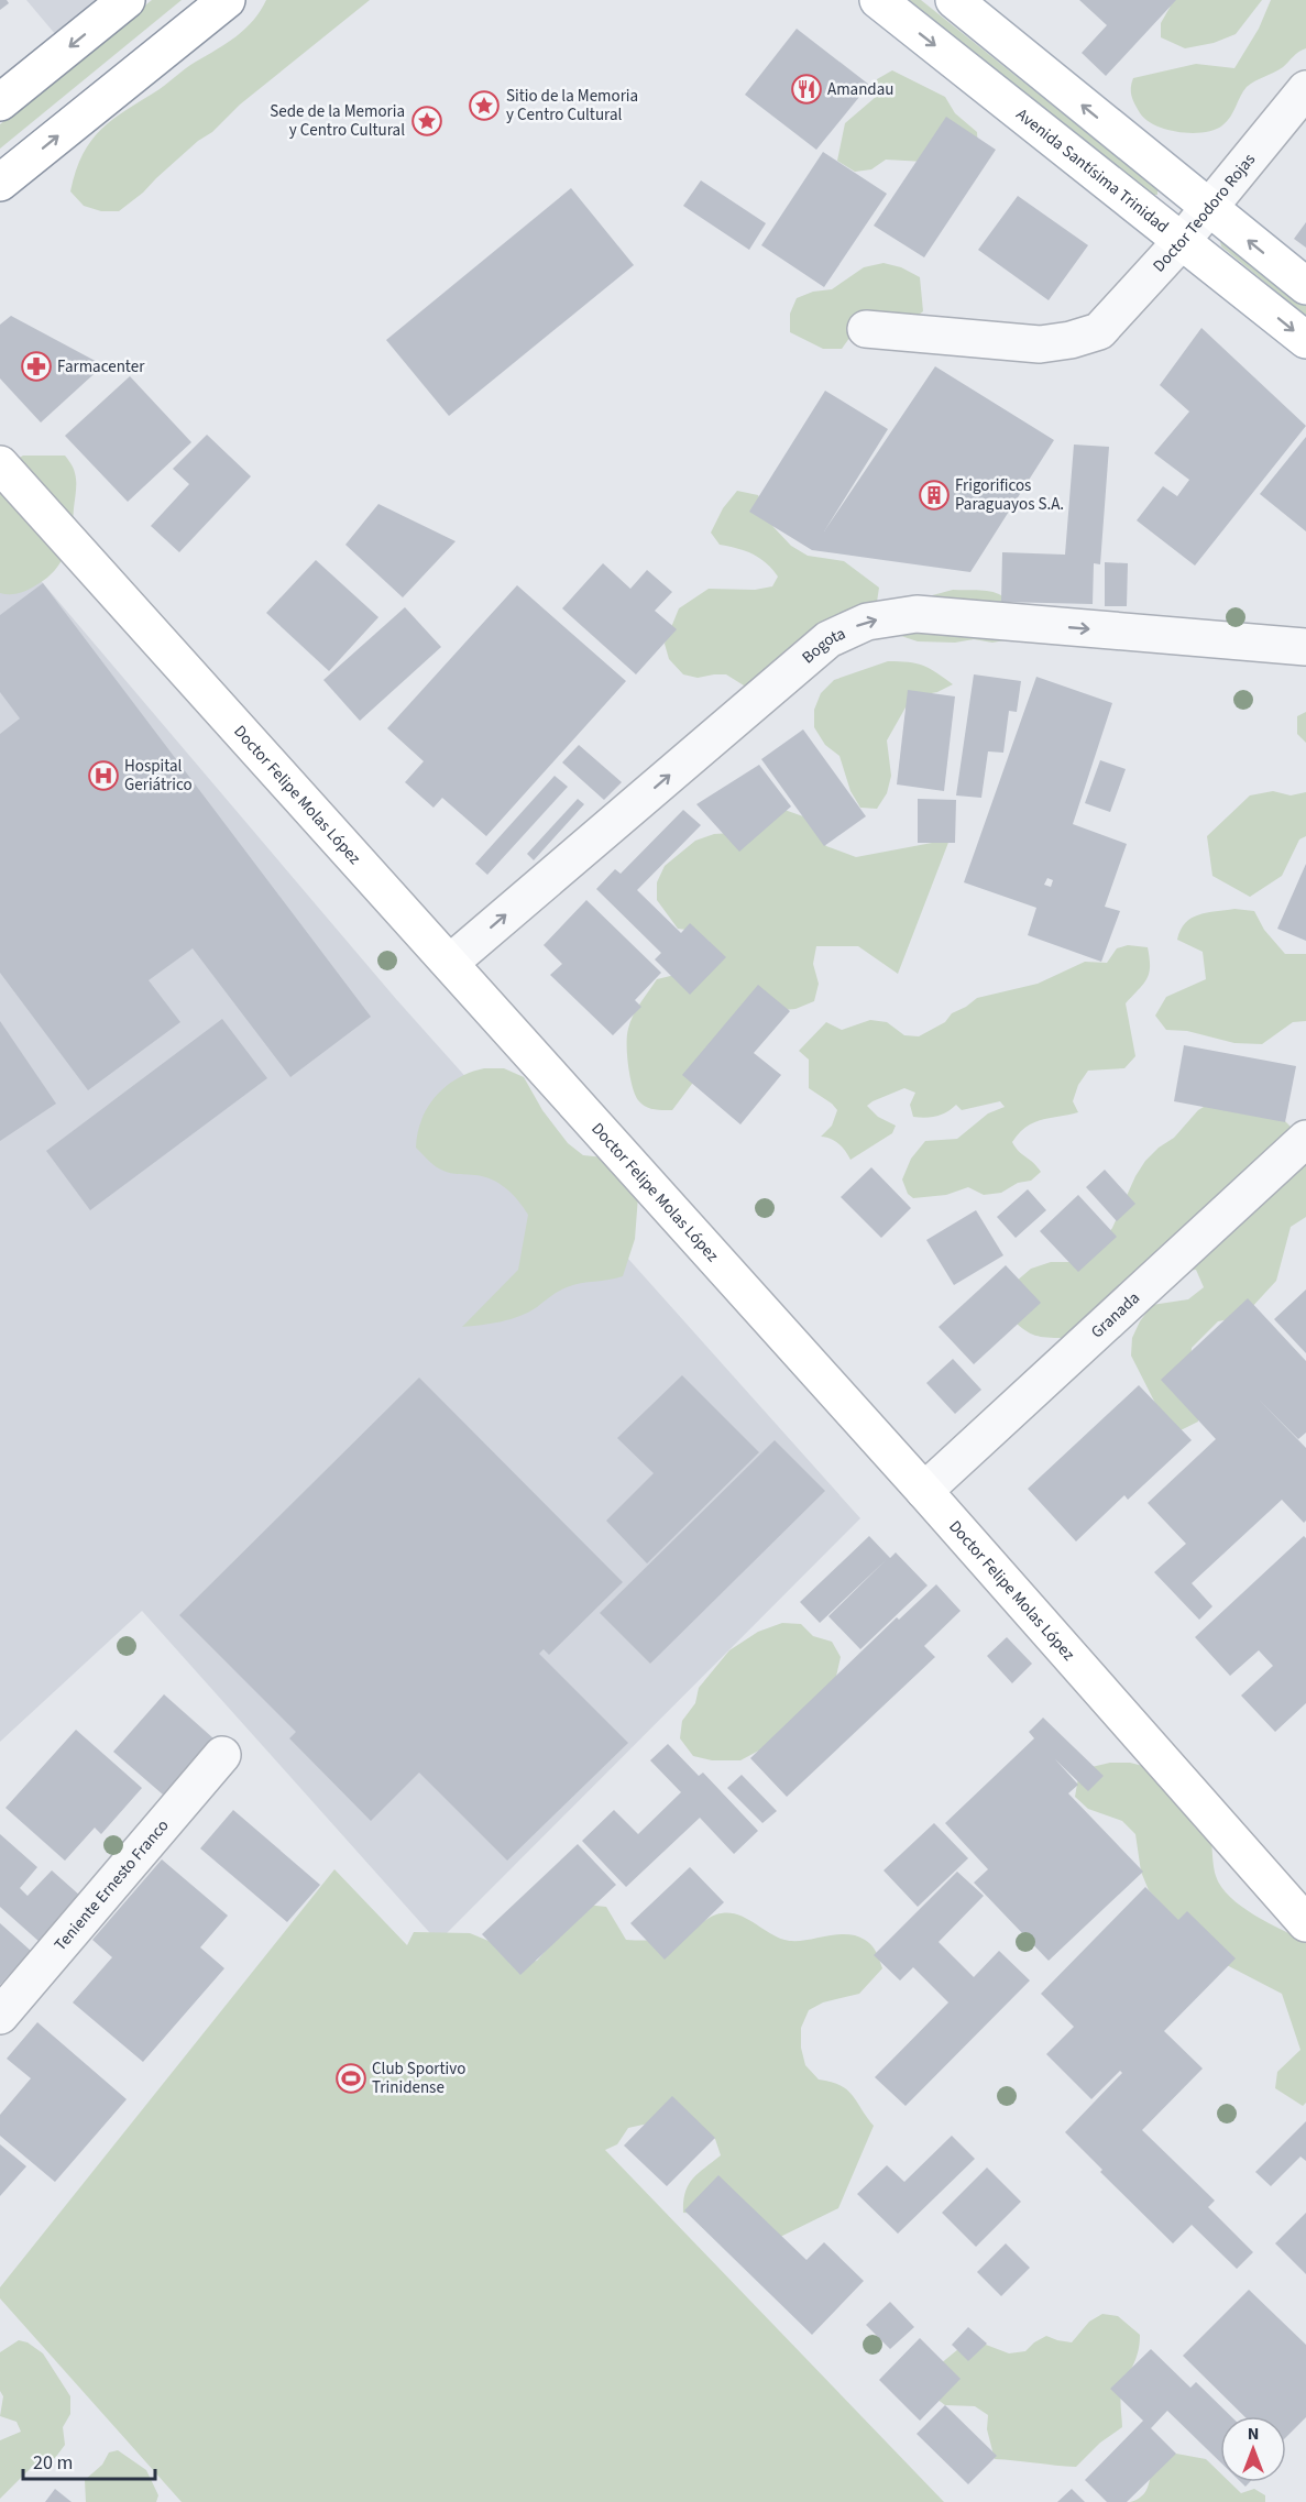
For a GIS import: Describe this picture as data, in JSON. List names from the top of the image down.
{
  "streets": {
    "main road": ["Avenida Santísima Trinidad", "Doctor Felipe Molas López"],
    "street": [
      "Doctor Teodoro Rojas",
      "Bogota",
      "Granada",
      "Teniente Ernesto Franco"
    ]
  },
  "crossings": [
    ["Avenida Santísima Trinidad", "Doctor Teodoro Rojas"],
    ["Bogota", "Doctor Felipe Molas López"],
    ["Doctor Felipe Molas López", "Granada"]
  ],
  "one_way": ["Bogota"],
  "places": {
    "restaurant": ["Amandau"],
    "place": ["Sitio de la Memoria y Centro Cultural", "Sede de la Memoria y Centro Cultural"],
    "pharmacy": ["Farmacenter"],
    "building": ["Frigorificos Paraguayos S.A."],
    "hospital": ["Hospital Geriátrico"],
    "sports": ["Club Sportivo Trinidense"]
  },
  "scale_bar": "20 m",
  "north": "top"
}
